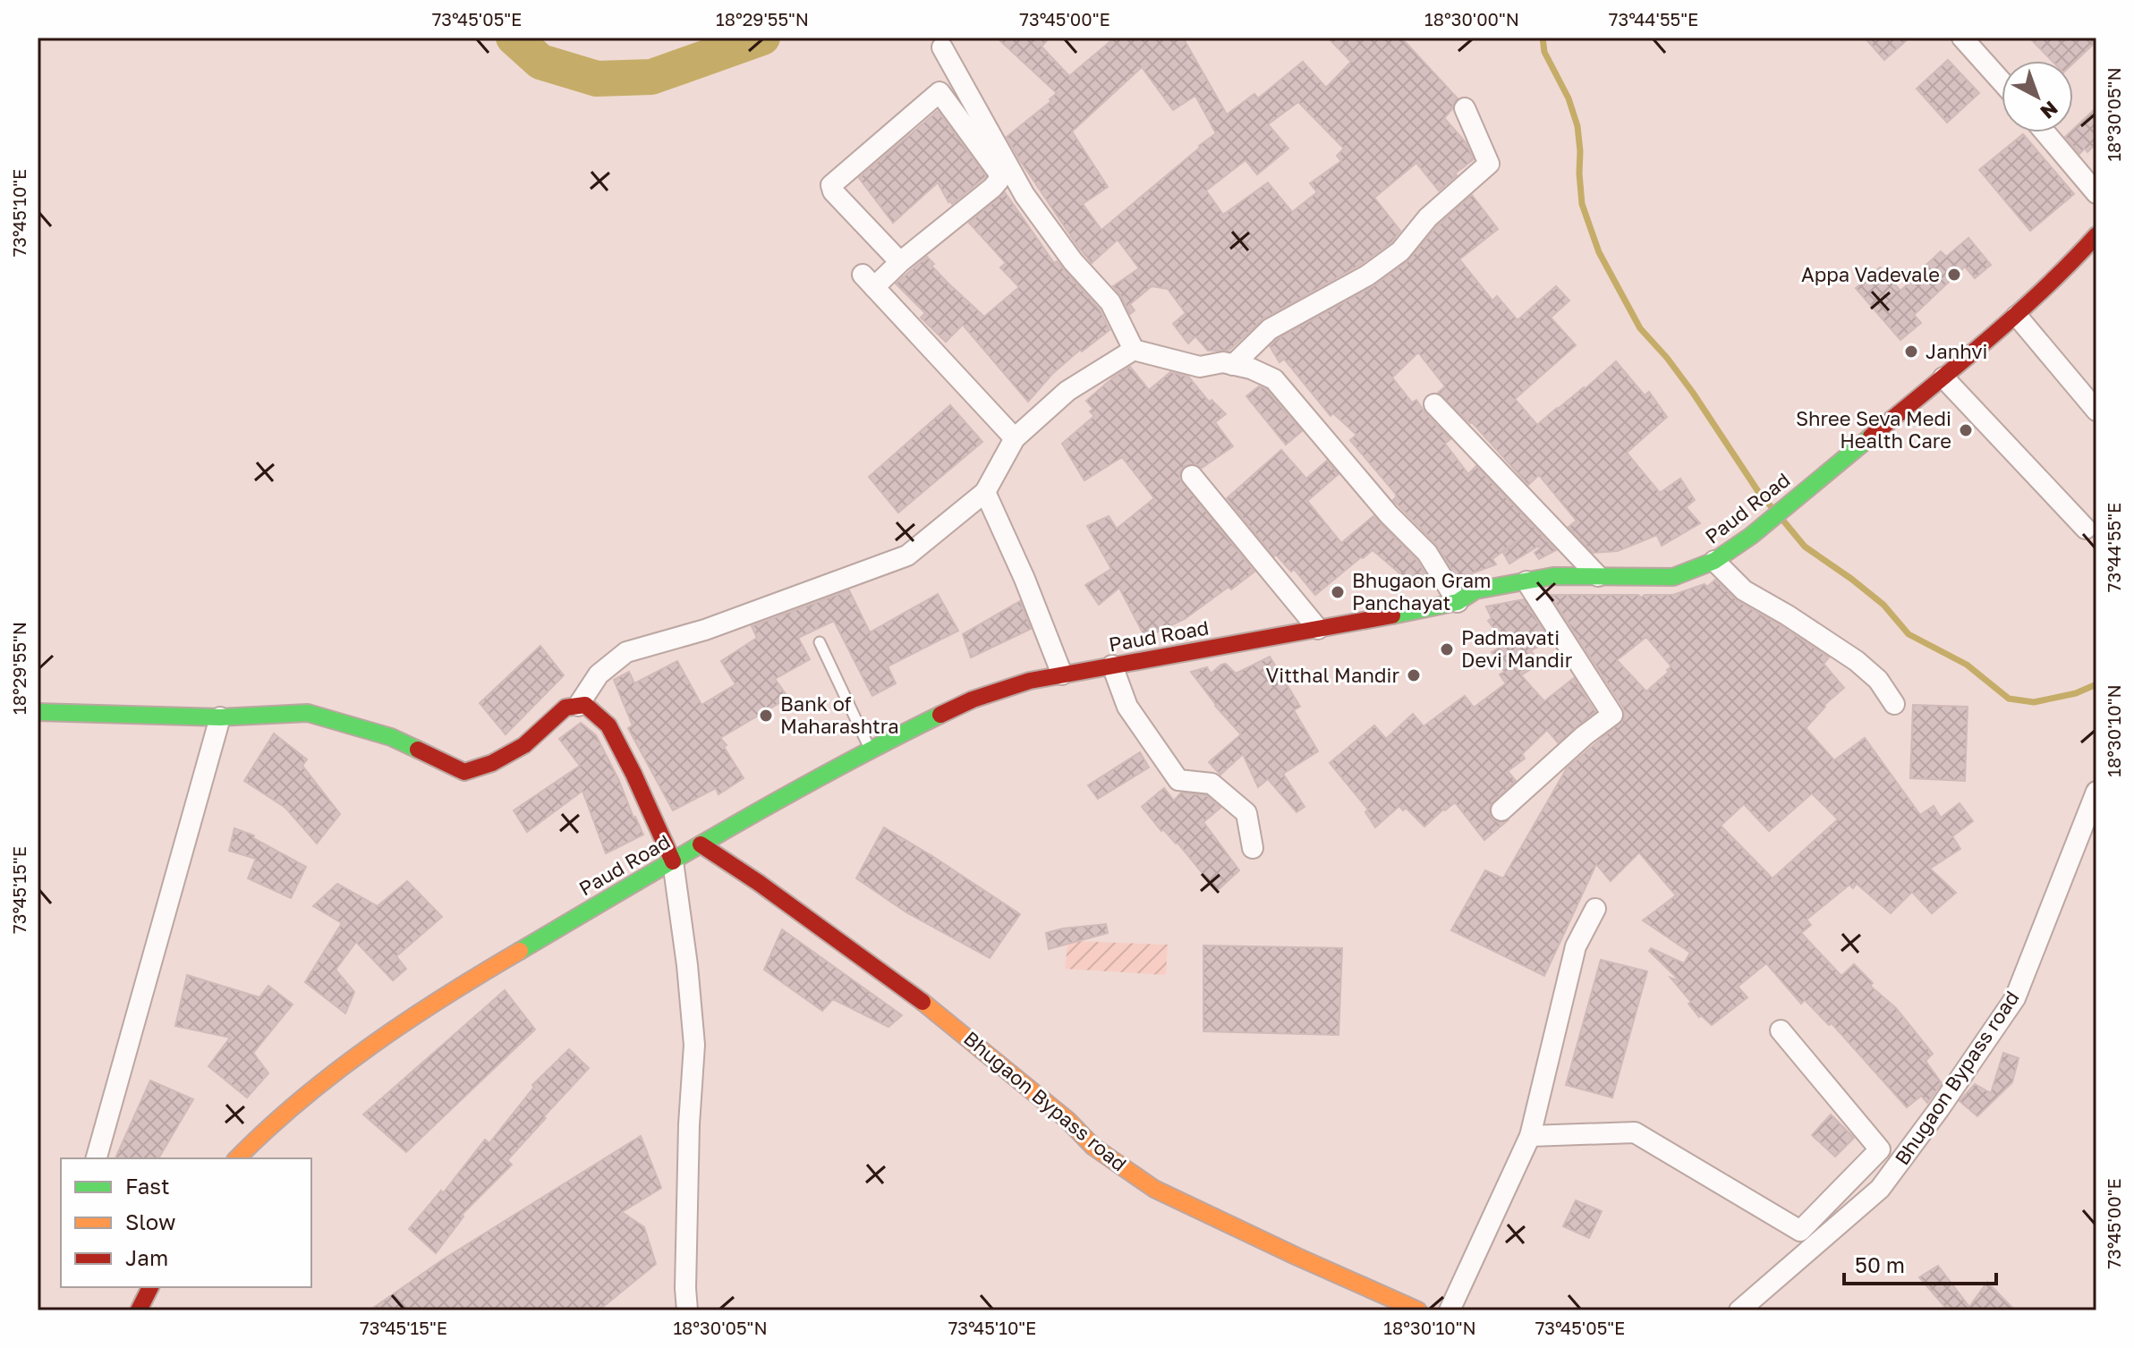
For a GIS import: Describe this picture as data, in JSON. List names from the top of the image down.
{
  "streets": {
    "main road": ["Paud Road", "Bhugaon Bypass road"]
  },
  "crossings": [
    ["Paud Road", "Bhugaon Bypass road"]
  ],
  "places": [
    "Appa Vadevale",
    "Janhvi",
    "Shree Seva Medi Health Care",
    "Bhugaon Gram Panchayat",
    "Padmavati Devi Mandir",
    "Vitthal Mandir",
    "Bank of Maharashtra"
  ],
  "legend": ["Fast", "Slow", "Jam"],
  "scale_bar": "50 m",
  "north": "bottom right",
  "coordinates": [
    "73°45'05\"E",
    "18°29'55\"N",
    "73°45'00\"E",
    "18°30'00\"N",
    "73°44'55\"E",
    "18°30'05\"N",
    "73°45'10\"E",
    "18°30'10\"N",
    "73°45'15\"E"
  ]
}
